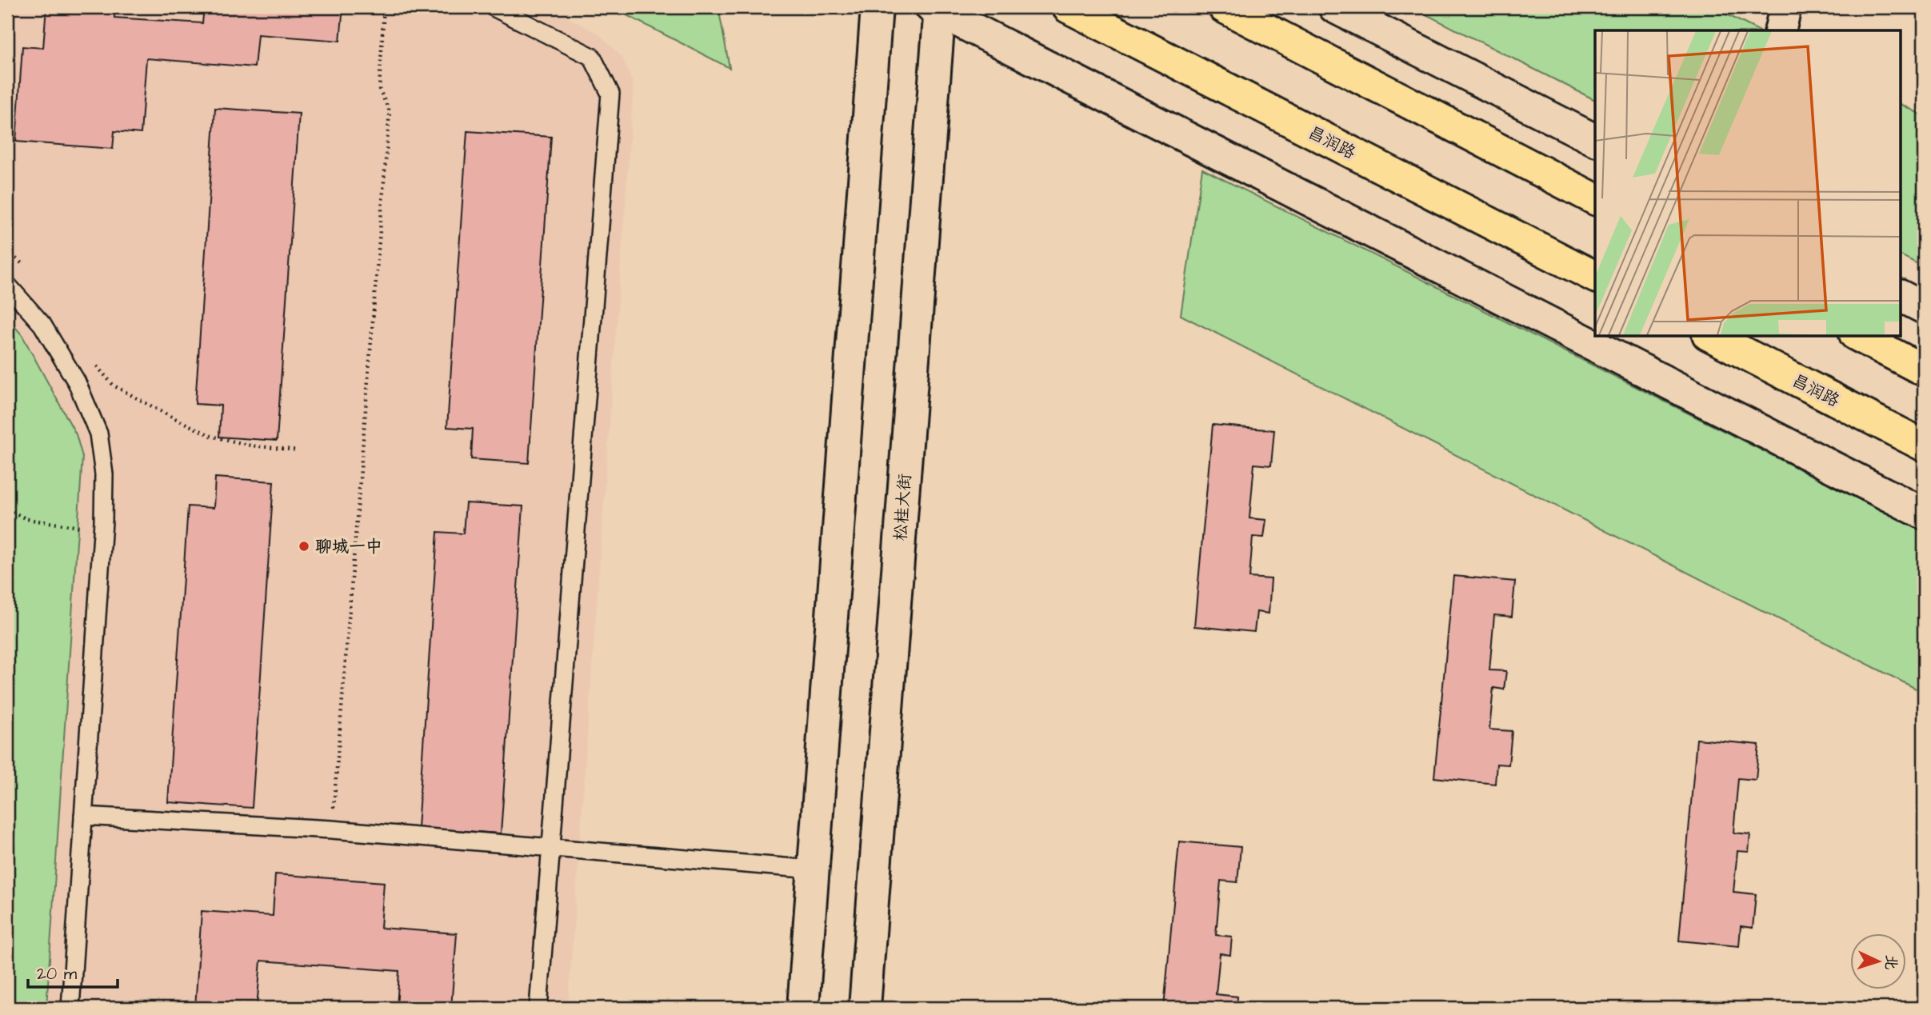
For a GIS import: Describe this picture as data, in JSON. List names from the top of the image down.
{
  "streets": {
    "main road": ["昌润路", "松桂大街"]
  },
  "places": ["聊城一中"],
  "scale_bar": "20 m",
  "north": "right"
}
